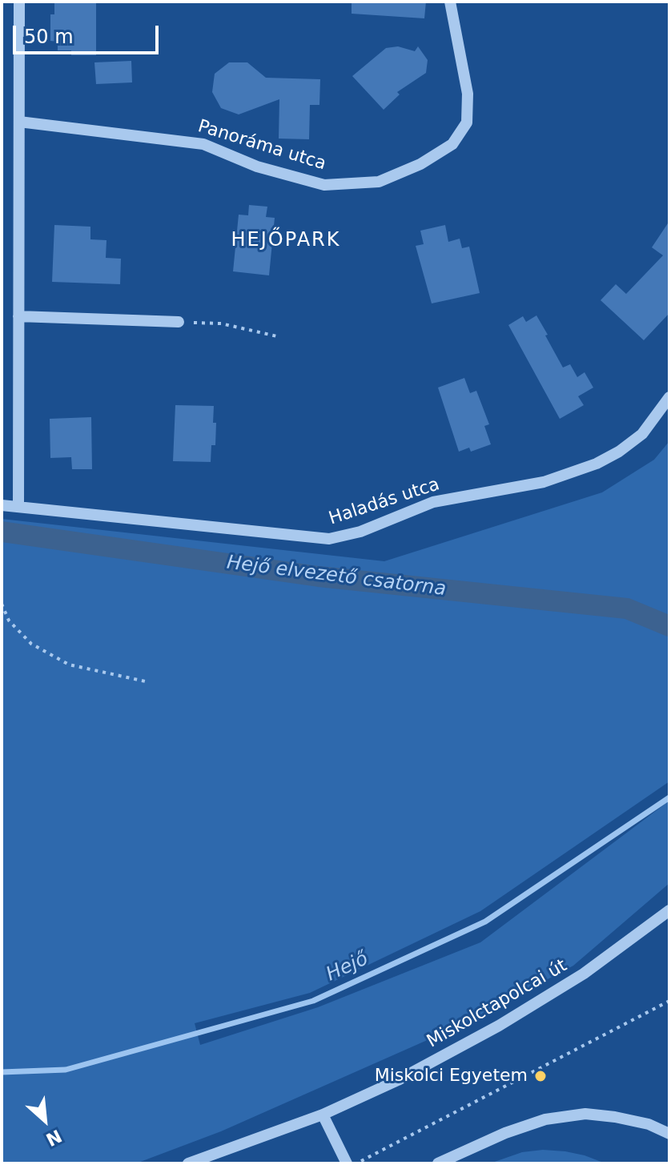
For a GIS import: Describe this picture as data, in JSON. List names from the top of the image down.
{
  "streets": {
    "street": ["Panoráma utca", "Haladás utca", "Miskolctapolcai út"]
  },
  "districts": ["HEJŐPARK"],
  "water": ["Hejő elvezető csatorna", "Hejő"],
  "places": ["Miskolci Egyetem"],
  "scale_bar": "50 m",
  "north": "bottom right"
}
